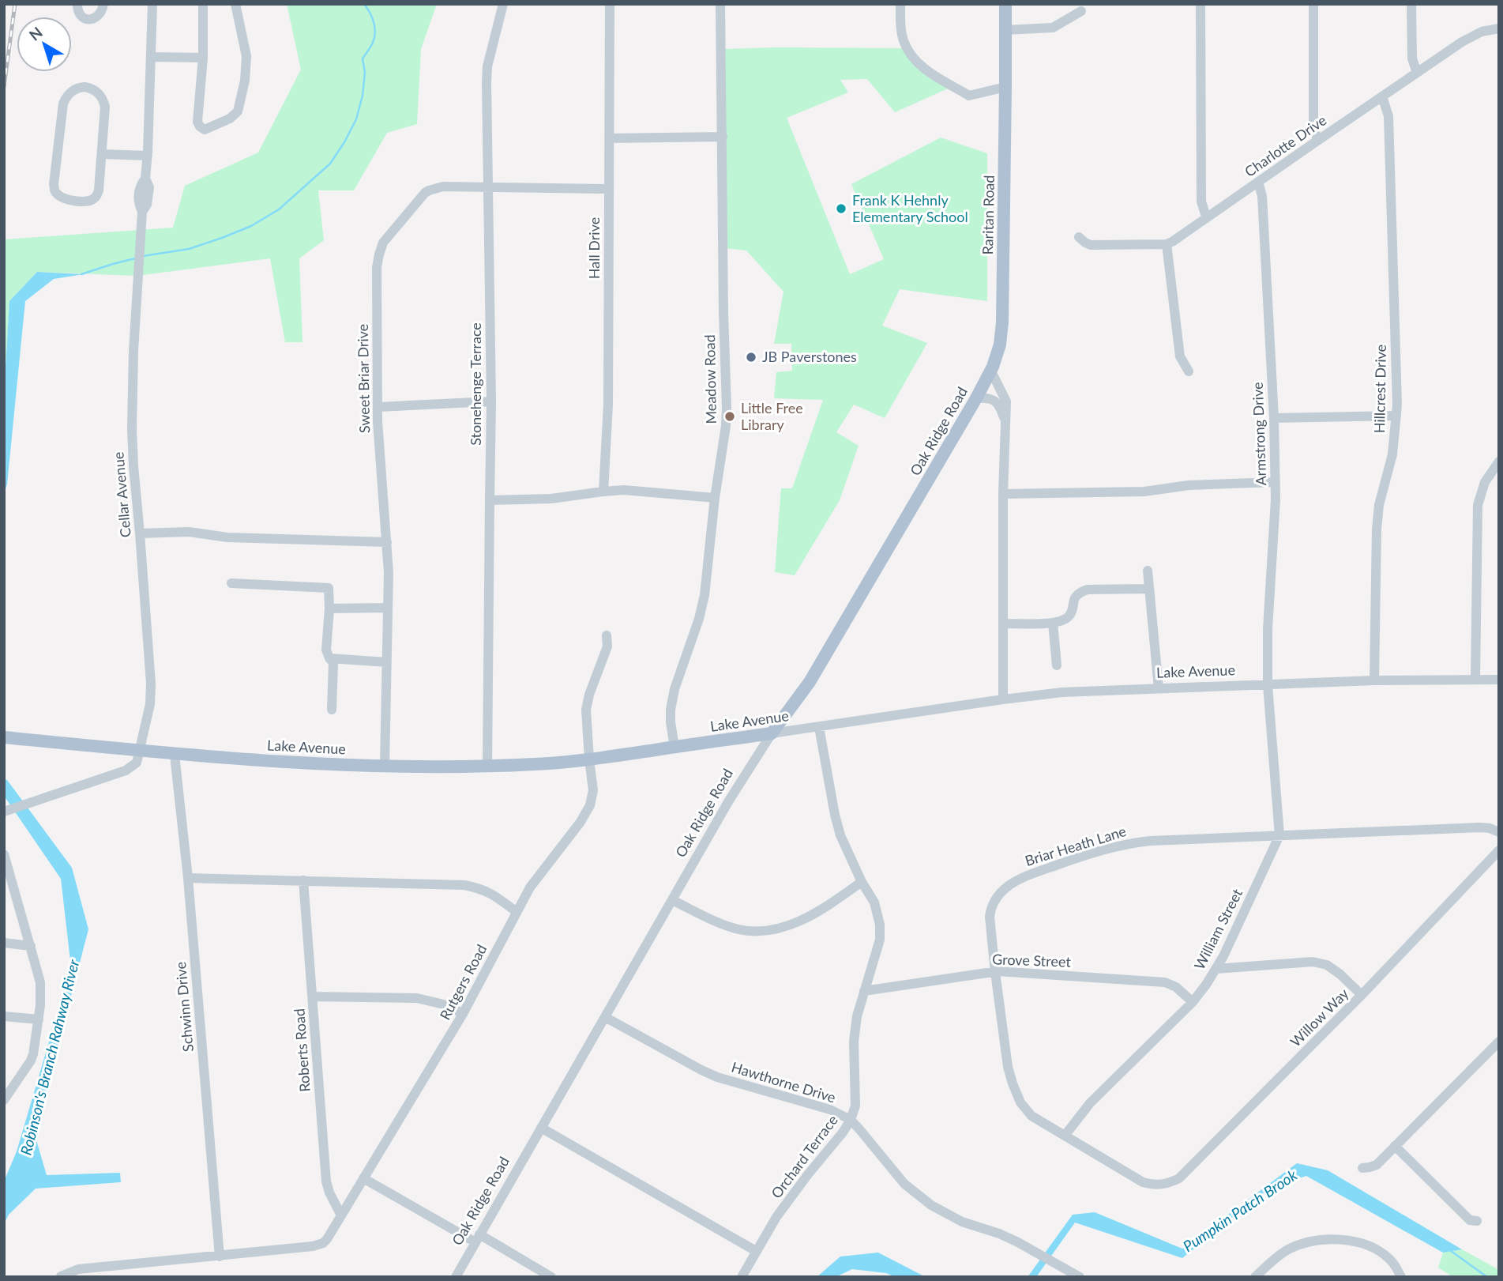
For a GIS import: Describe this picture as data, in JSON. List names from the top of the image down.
{
  "streets": {
    "main road": ["Raritan Road", "Oak Ridge Road", "Lake Avenue"],
    "street": [
      "Charlotte Drive",
      "Hall Drive",
      "Sweet Briar Drive",
      "Meadow Road",
      "Stonehenge Terrace",
      "Hillcrest Drive",
      "Armstrong Drive",
      "Cellar Avenue",
      "Briar Heath Lane",
      "William Street",
      "Grove Street",
      "Rutgers Road",
      "Schwinn Drive",
      "Willow Way",
      "Roberts Road",
      "Hawthorne Drive",
      "Orchard Terrace"
    ]
  },
  "crossings": [
    ["Charlotte Drive", "Hillcrest Drive"],
    ["Charlotte Drive", "Armstrong Drive"],
    ["Raritan Road", "Oak Ridge Road"],
    ["Hall Drive", "Sweet Briar Drive"],
    ["Sweet Briar Drive", "Stonehenge Terrace"],
    ["Sweet Briar Drive", "Lake Avenue"],
    ["Meadow Road", "Lake Avenue"],
    ["Stonehenge Terrace", "Lake Avenue"],
    ["Hillcrest Drive", "Lake Avenue"],
    ["Oak Ridge Road", "Lake Avenue"],
    ["Oak Ridge Road", "Hawthorne Drive"],
    ["Armstrong Drive", "Lake Avenue"],
    ["Armstrong Drive", "William Street"],
    ["Cellar Avenue", "Lake Avenue"],
    ["Lake Avenue", "William Street"],
    ["Lake Avenue", "Rutgers Road"],
    ["Lake Avenue", "Schwinn Drive"],
    ["Lake Avenue", "Orchard Terrace"],
    ["Briar Heath Lane", "William Street"],
    ["Briar Heath Lane", "Grove Street"],
    ["Briar Heath Lane", "Willow Way"],
    ["William Street", "Grove Street"],
    ["Grove Street", "Orchard Terrace"],
    ["Rutgers Road", "Schwinn Drive"],
    ["Rutgers Road", "Roberts Road"],
    ["Hawthorne Drive", "Orchard Terrace"]
  ],
  "water": ["Robinson's Branch Rahway River", "Pumpkin Patch Brook"],
  "places": ["Frank K Hehnly Elementary School", "JB Paverstones", "Little Free Library"],
  "north": "top left"
}
